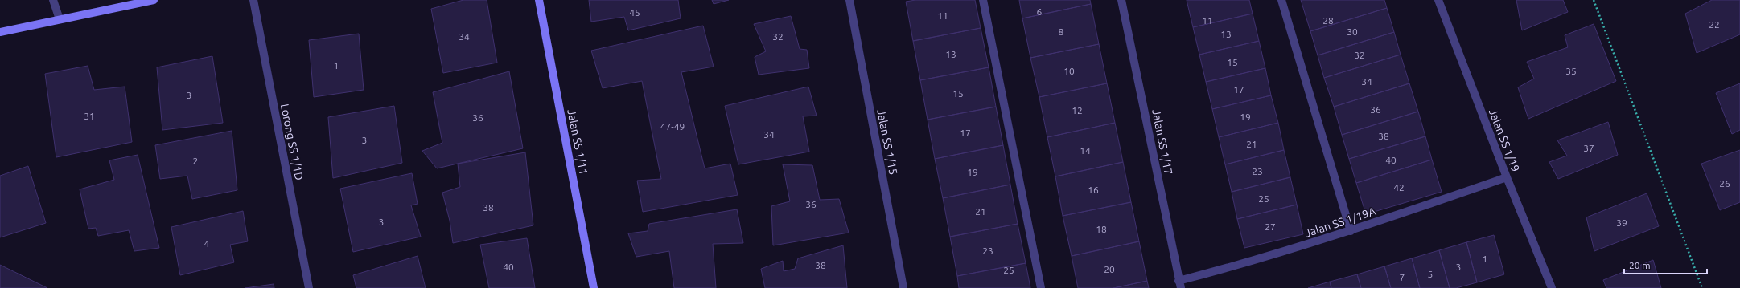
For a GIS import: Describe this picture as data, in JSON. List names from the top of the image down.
{
  "streets": {
    "street": [
      "Jalan SS 1/19",
      "Lorong SS 1/1D",
      "Jalan SS 1/11",
      "Jalan SS 1/15",
      "Jalan SS 1/17",
      "Jalan SS 1/19A"
    ]
  },
  "crossings": [
    ["Jalan SS 1/19", "Jalan SS 1/19A"],
    ["Jalan SS 1/17", "Jalan SS 1/19A"]
  ],
  "house_numbers": [
    "6",
    "45",
    "11",
    "11",
    "28",
    "22",
    "8",
    "30",
    "13",
    "34",
    "32",
    "13",
    "32",
    "15",
    "1",
    "10",
    "35",
    "34",
    "17",
    "15",
    "3",
    "36",
    "12",
    "31",
    "19",
    "36",
    "47-49",
    "17",
    "34",
    "38",
    "3",
    "21",
    "37",
    "14",
    "40",
    "2",
    "23",
    "19",
    "26",
    "42",
    "16",
    "25",
    "36",
    "38",
    "21",
    "3",
    "39",
    "27",
    "18",
    "4",
    "23",
    "1",
    "38",
    "40",
    "3",
    "20",
    "25",
    "5",
    "7"
  ],
  "scale_bar": "20 m"
}
